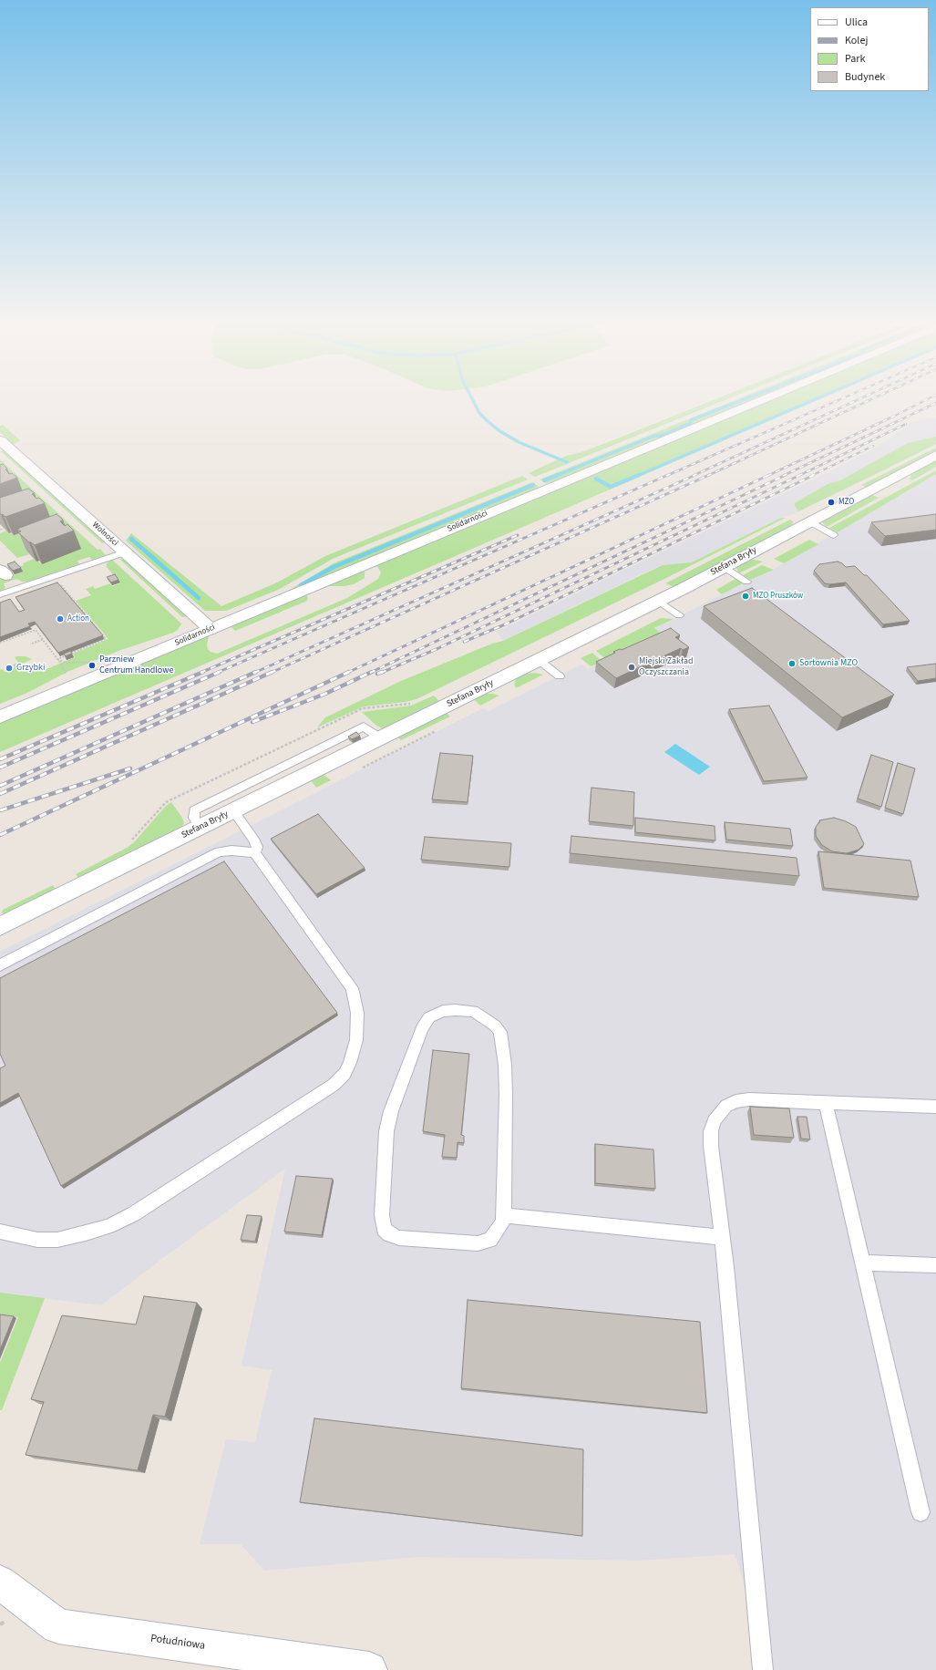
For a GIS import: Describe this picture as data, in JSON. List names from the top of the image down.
{
  "streets": {
    "street": [
      "Solidarności",
      "Wolności",
      "Stefana Bryły",
      "Południowa"
    ]
  },
  "crossings": [
    ["Solidarności", "Wolności"]
  ],
  "places": [
    "MZO",
    "MZO Pruszków",
    "Action",
    "Sortownia MZO",
    "Parzniew Centrum Handlowe",
    "Miejski Zakład Oczyszczania",
    "Grzybki"
  ],
  "legend": [
    "Ulica",
    "Kolej",
    "Park",
    "Budynek"
  ]
}
